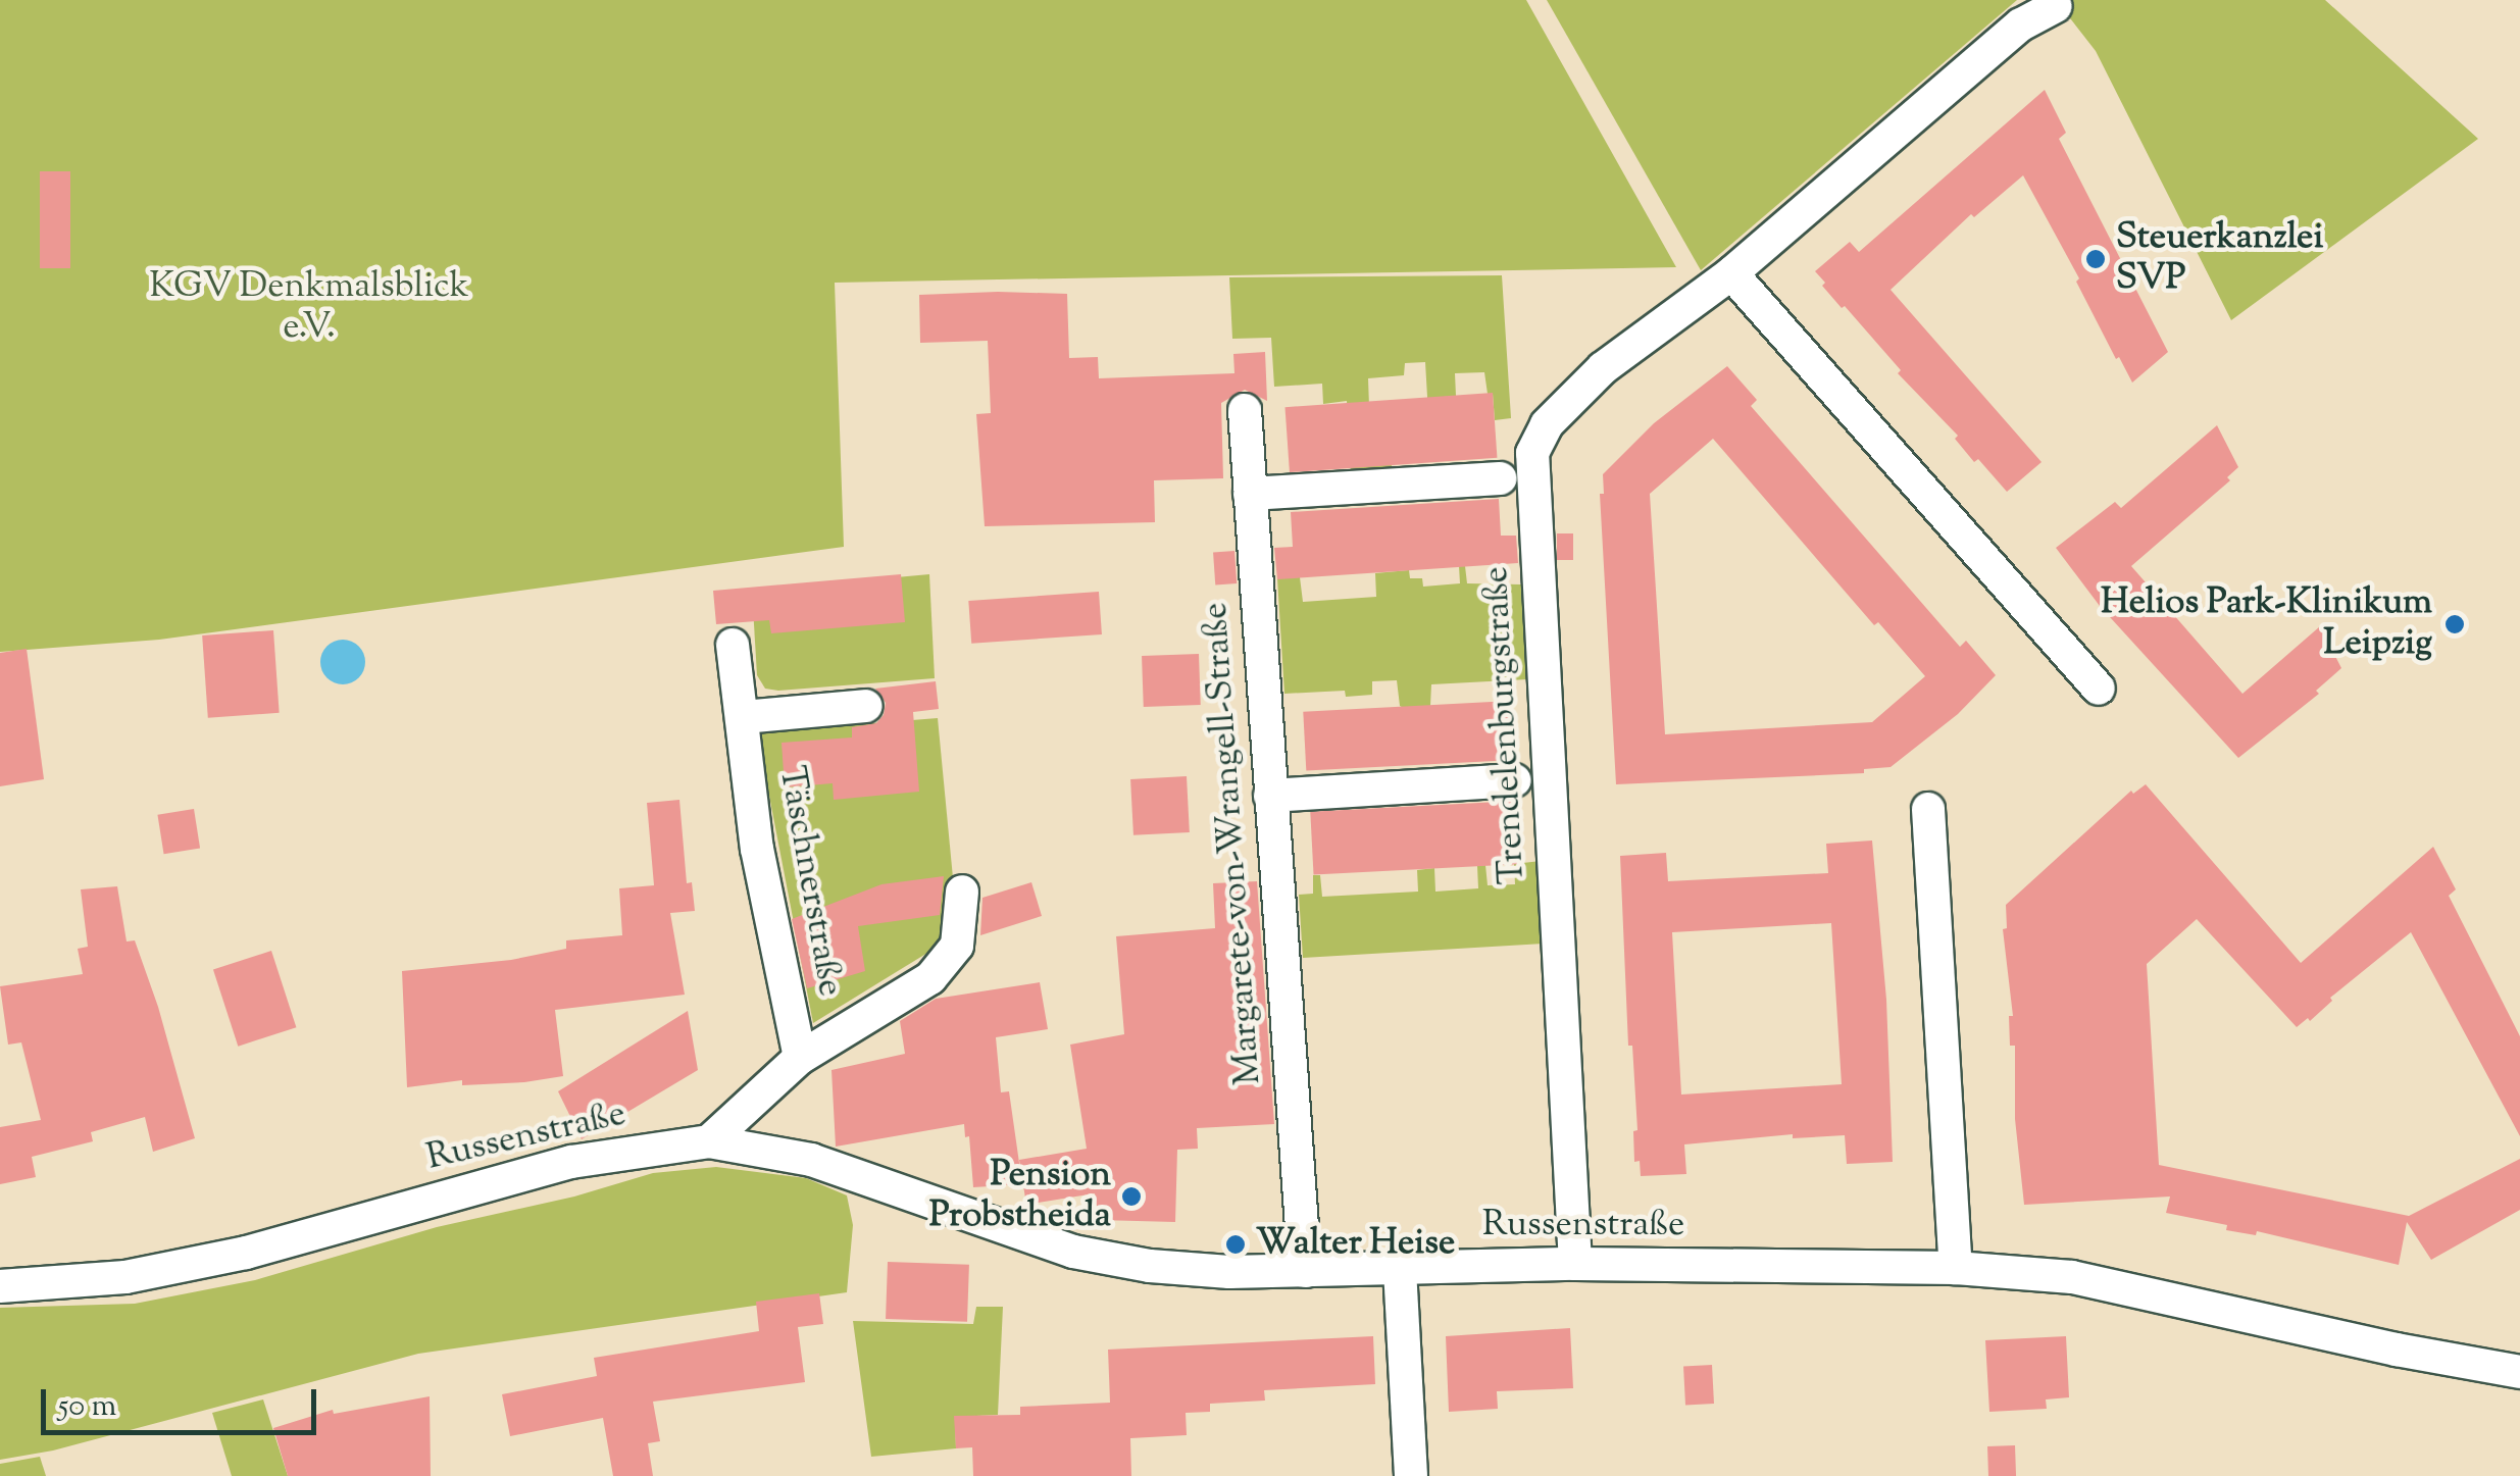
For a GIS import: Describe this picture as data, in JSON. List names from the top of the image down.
{
  "streets": {
    "street": [
      "Trendelenburgstraße",
      "Margarete-von-Wrangell-Straße",
      "Täschnerstraße",
      "Russenstraße"
    ]
  },
  "crossings": [
    ["Trendelenburgstraße", "Russenstraße"],
    ["Margarete-von-Wrangell-Straße", "Russenstraße"],
    ["Täschnerstraße", "Russenstraße"]
  ],
  "parks": ["KGV Denkmalsblick e.V."],
  "places": [
    "Steuerkanzlei SVP",
    "Helios Park-Klinikum Leipzig",
    "Pension Probstheida",
    "Walter Heise"
  ],
  "scale_bar": "50 m"
}
